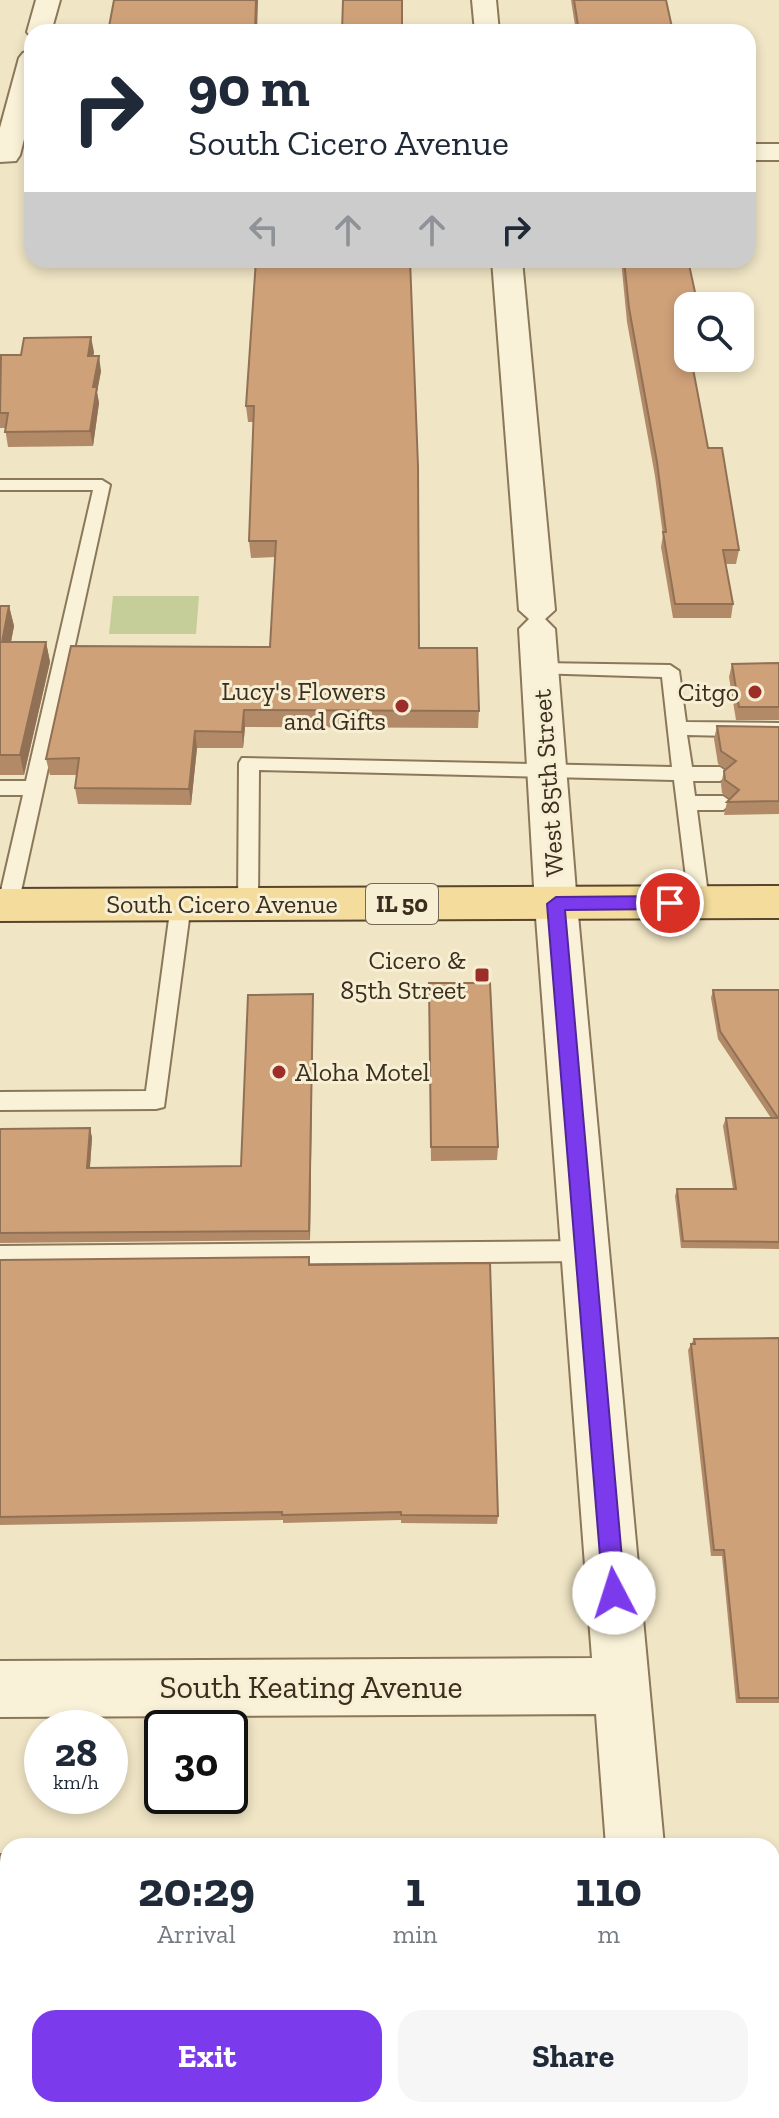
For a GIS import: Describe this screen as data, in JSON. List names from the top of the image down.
{
  "streets": {
    "main road": ["South Cicero Avenue", "IL 50"],
    "street": ["West 85th Street", "South Keating Avenue"]
  },
  "crossings": [
    ["West 85th Street", "South Cicero Avenue"],
    ["West 85th Street", "South Keating Avenue"]
  ],
  "places": {
    "other": ["Citgo", "Lucy's Flowers and Gifts", "Aloha Motel"],
    "transit": ["Cicero & 85th Street"]
  },
  "page": {
    "turn": ["90 m", "South Cicero Avenue"],
    "speed": "28 km/h",
    "limit": "30",
    "eta": [
      "20:29",
      "Arrival",
      "1",
      "min",
      "110",
      "m"
    ],
    "buttons": ["Exit", "Share"]
  }
}
